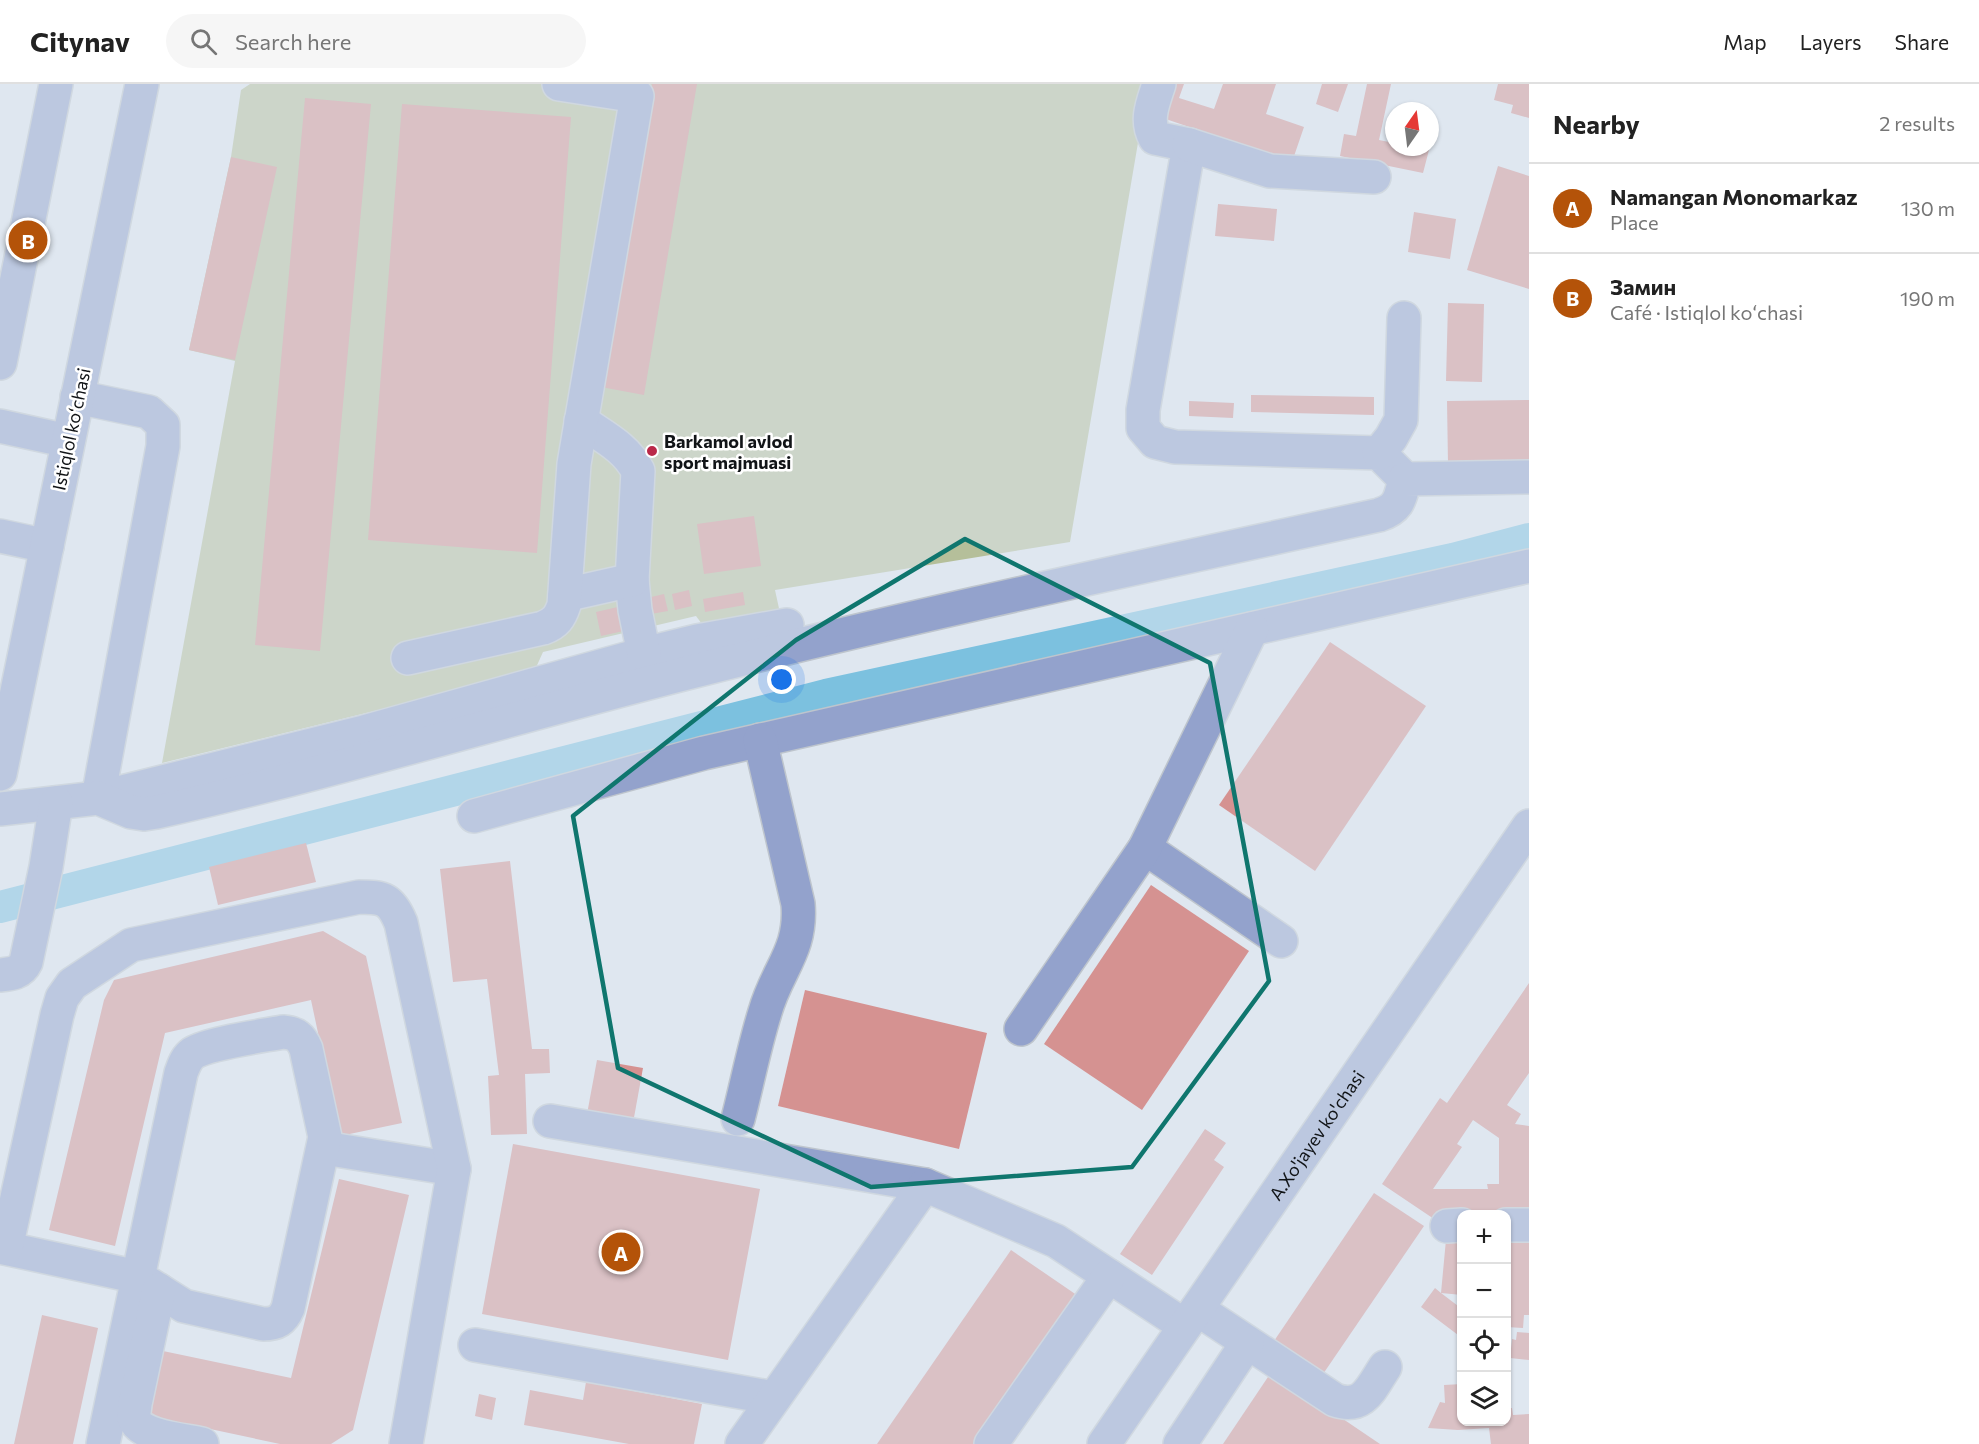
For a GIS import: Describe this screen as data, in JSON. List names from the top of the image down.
{
  "streets": {
    "street": ["Istiqlol koʻchasi", "A.Xo'jayev ko'chasi"]
  },
  "places": ["Barkamol avlod sport majmuasi"],
  "north": "top",
  "page": {
    "header": "Citynav",
    "search": "Search here",
    "nav": ["Map", "Layers", "Share"],
    "heading": ["Nearby", "2 results"],
    "list": [
      {
        "mark": "A",
        "name": "Namangan Monomarkaz",
        "note": "Place",
        "value": "130 m"
      },
      {
        "mark": "B",
        "name": "Замин",
        "note": "Café · Istiqlol koʻchasi",
        "value": "190 m"
      }
    ],
    "pins": ["B", "A"],
    "map_buttons": ["+", "−"]
  }
}
